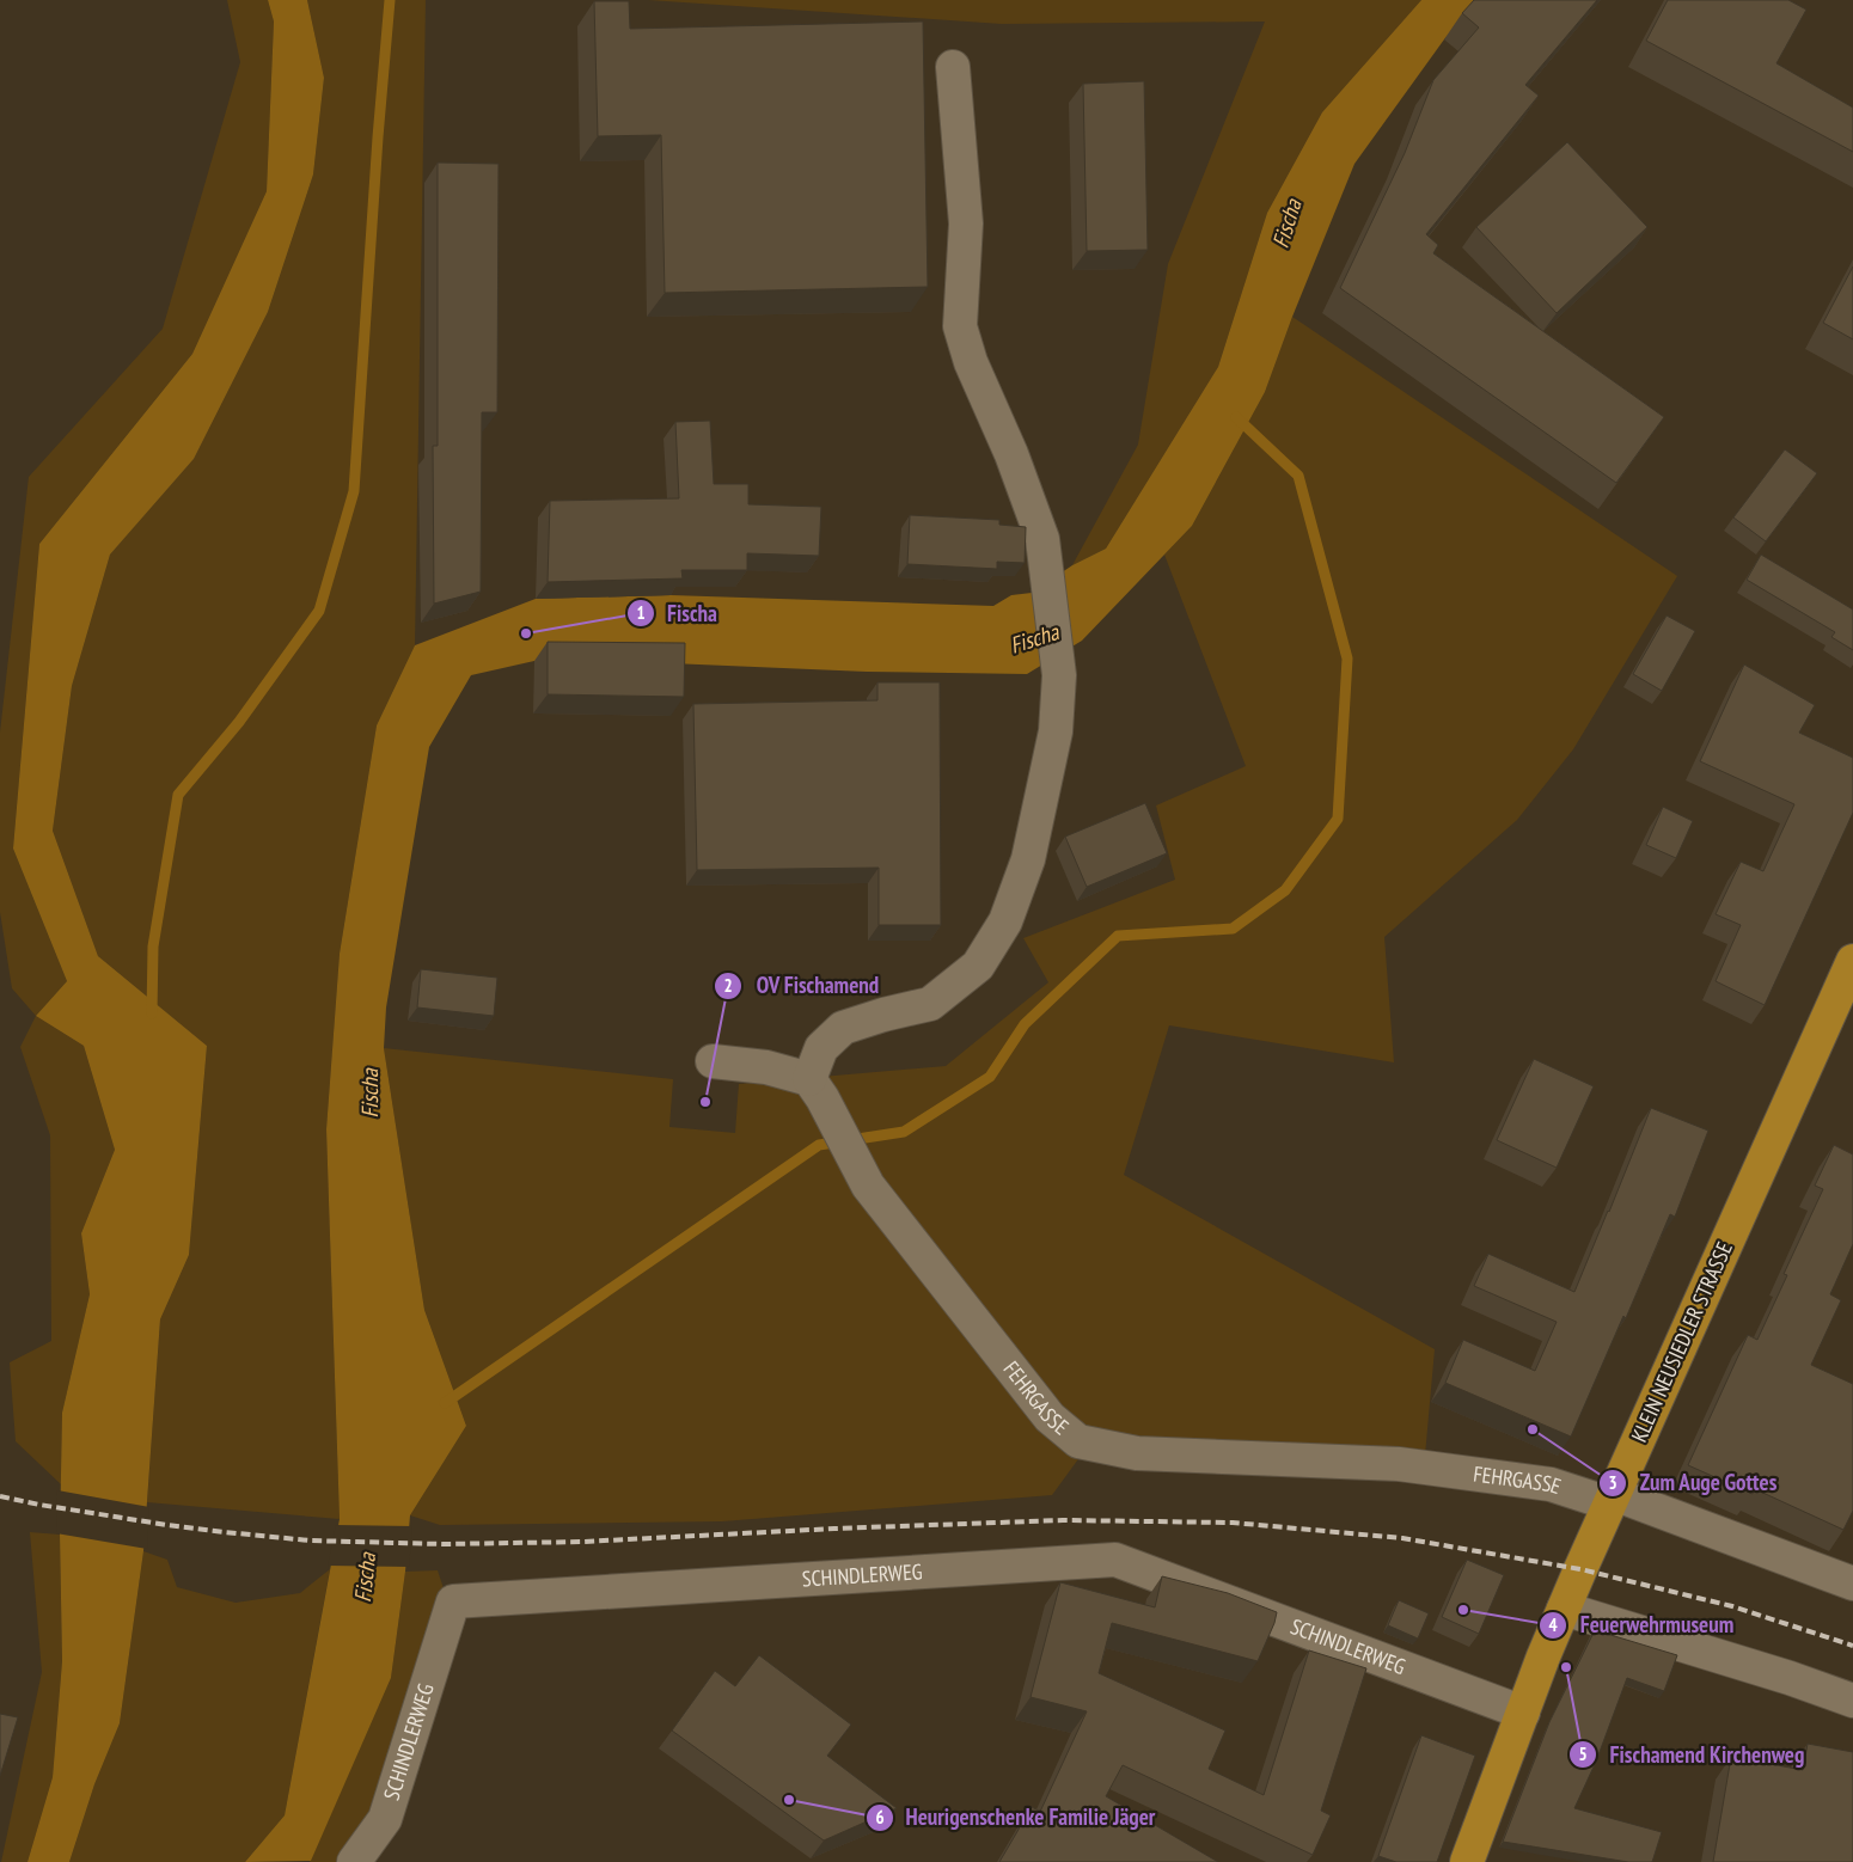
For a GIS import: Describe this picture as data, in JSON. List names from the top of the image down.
{
  "streets": {
    "main road": ["KLEIN NEUSIEDLER STRASSE"],
    "street": ["FEHRGASSE", "SCHINDLERWEG"]
  },
  "crossings": [
    ["KLEIN NEUSIEDLER STRASSE", "FEHRGASSE"],
    ["KLEIN NEUSIEDLER STRASSE", "SCHINDLERWEG"]
  ],
  "water": ["Fischa"],
  "places": [
    "Fischa",
    "OV Fischamend",
    "Zum Auge Gottes",
    "Feuerwehrmuseum",
    "Fischamend Kirchenweg",
    "Heurigenschenke Familie Jäger"
  ]
}
